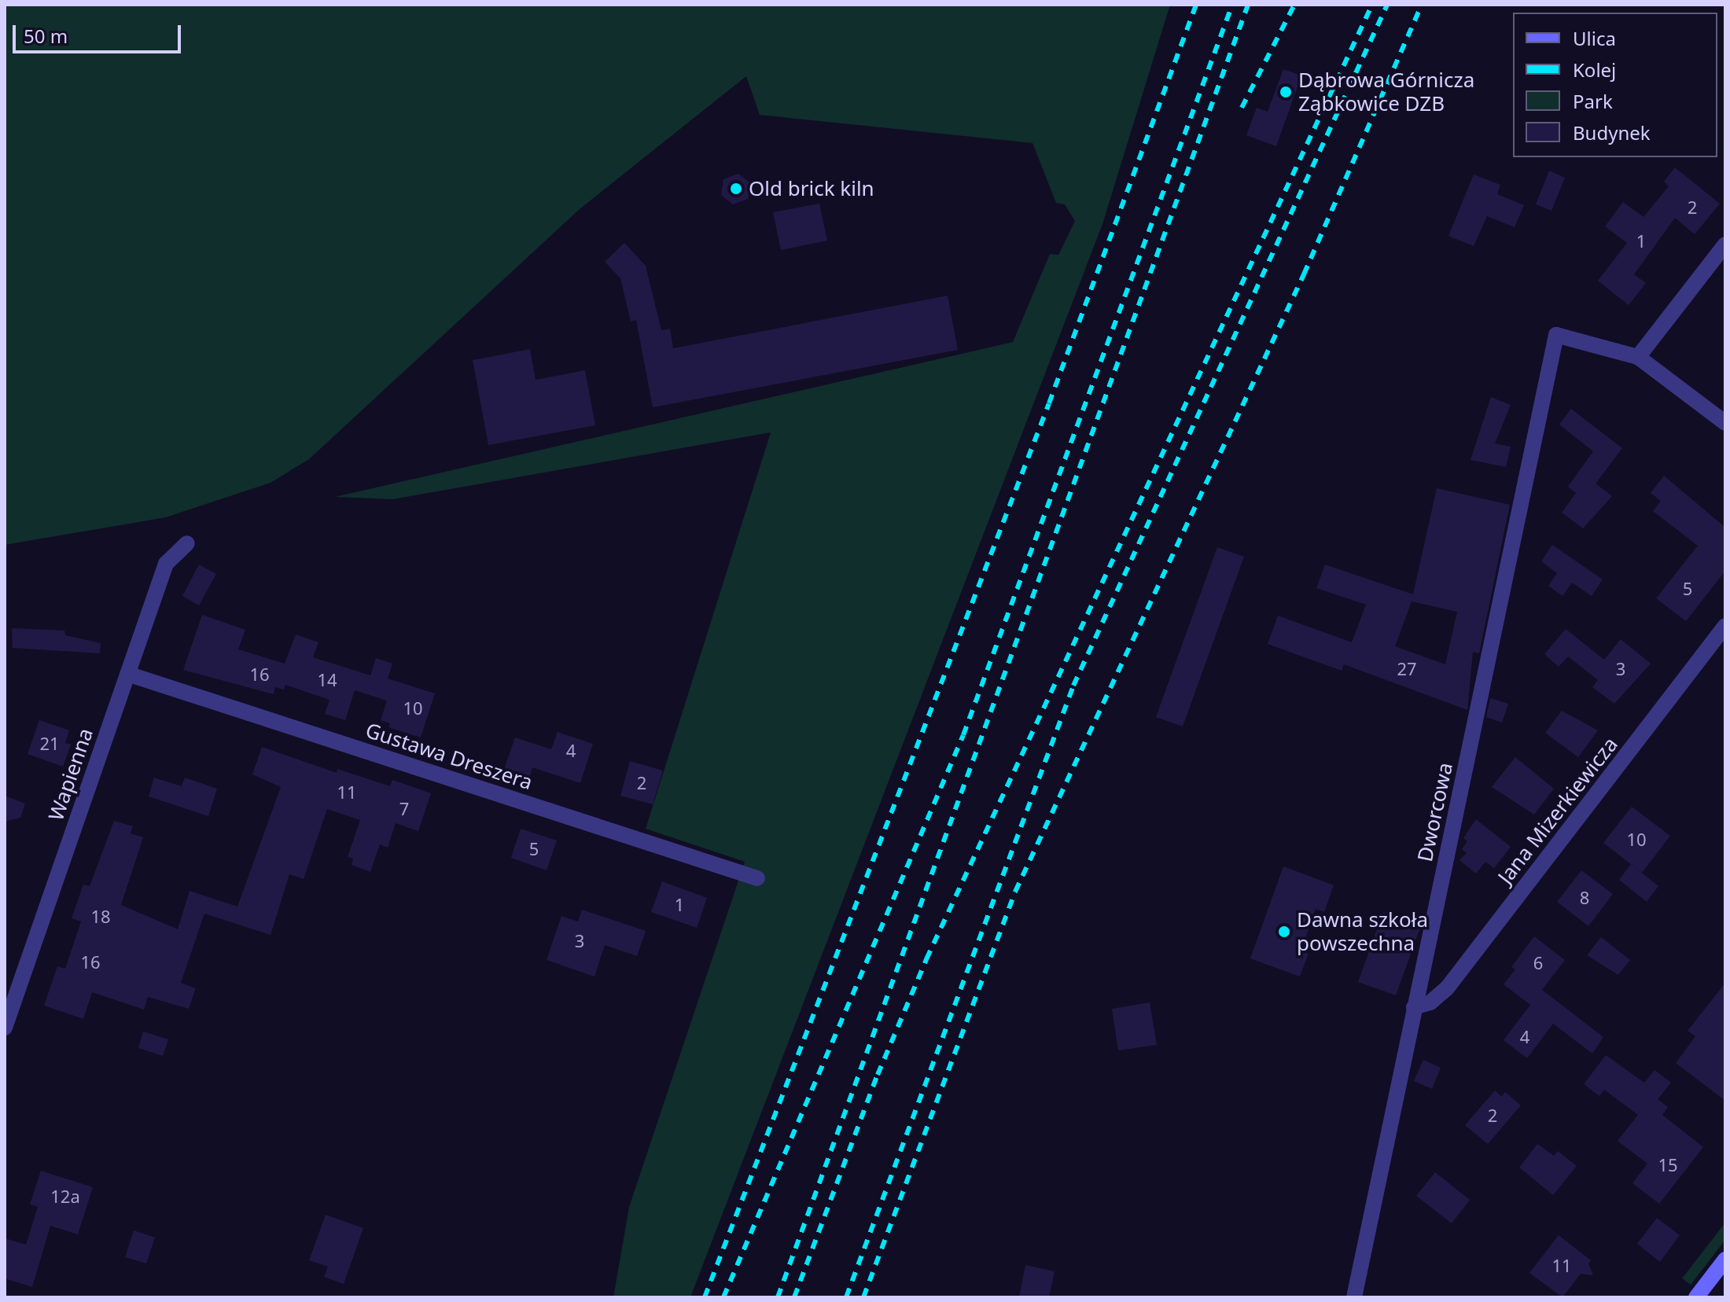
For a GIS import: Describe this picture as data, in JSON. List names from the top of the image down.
{
  "streets": {
    "street": [
      "Gustawa Dreszera",
      "Wapienna",
      "Jana Mizerkiewicza",
      "Dworcowa"
    ]
  },
  "crossings": [
    ["Gustawa Dreszera", "Wapienna"],
    ["Jana Mizerkiewicza", "Dworcowa"]
  ],
  "places": ["Dąbrowa Górnicza Ząbkowice DZB", "Old brick kiln", "Dawna szkoła powszechna"],
  "house_numbers": [
    "2",
    "1",
    "5",
    "27",
    "3",
    "16",
    "14",
    "10",
    "21",
    "4",
    "2",
    "11",
    "7",
    "10",
    "5",
    "8",
    "1",
    "18",
    "3",
    "16",
    "6",
    "4",
    "2",
    "15",
    "12a",
    "11"
  ],
  "legend": [
    "Ulica",
    "Kolej",
    "Park",
    "Budynek"
  ],
  "scale_bar": "50 m"
}
